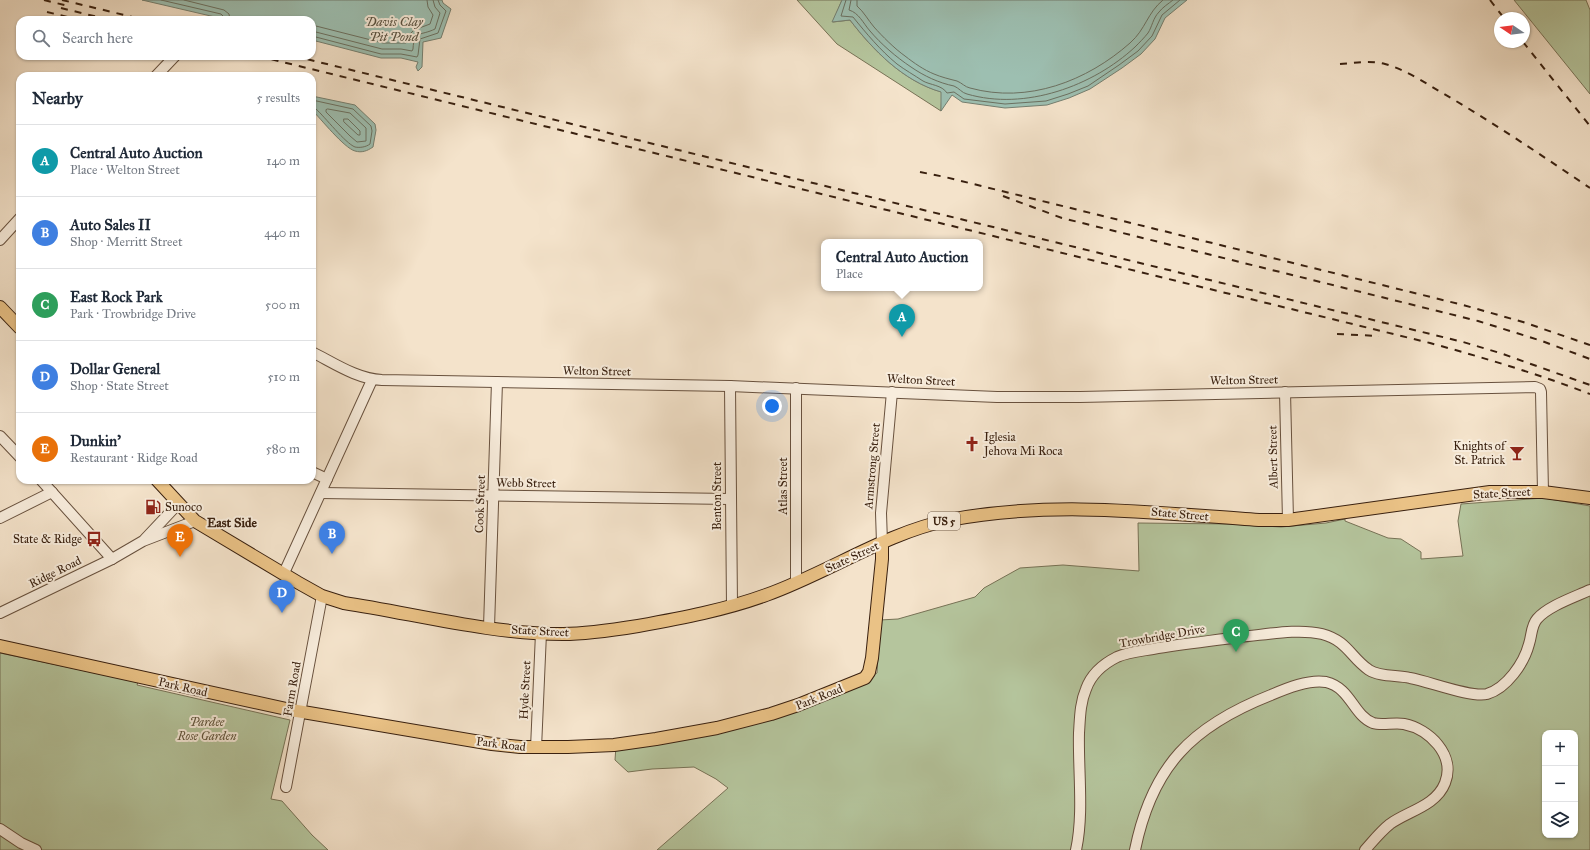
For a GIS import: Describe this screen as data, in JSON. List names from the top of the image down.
{
  "streets": {
    "main road": ["State Street", "US 5", "Park Road"],
    "street": [
      "Welton Street",
      "Albert Street",
      "Armstrong Street",
      "Webb Street",
      "Atlas Street",
      "Benton Street",
      "Cook Street",
      "Ridge Road",
      "Trowbridge Drive",
      "Farm Road",
      "Hyde Street"
    ]
  },
  "crossings": [
    ["Welton Street", "Albert Street"],
    ["Welton Street", "Armstrong Street"],
    ["Welton Street", "Atlas Street"],
    ["Welton Street", "State Street"],
    ["Welton Street", "Benton Street"],
    ["Welton Street", "Cook Street"],
    ["Albert Street", "State Street"],
    ["Armstrong Street", "State Street"],
    ["Armstrong Street", "Park Road"],
    ["Webb Street", "Benton Street"],
    ["Webb Street", "Cook Street"],
    ["Atlas Street", "State Street"],
    ["State Street", "Benton Street"],
    ["State Street", "Cook Street"],
    ["State Street", "Ridge Road"],
    ["State Street", "Park Road"],
    ["State Street", "Farm Road"],
    ["State Street", "Hyde Street"],
    ["Park Road", "Farm Road"],
    ["Park Road", "Hyde Street"]
  ],
  "districts": ["East Side"],
  "water": ["Davis Clay Pit Pond"],
  "parks": ["Pardee Rose Garden"],
  "places": {
    "church": ["Iglesia Jehova Mi Roca"],
    "bar": ["Knights of St. Patrick"],
    "fuel station": ["Sunoco"],
    "bus stop": ["State & Ridge"]
  },
  "north": "left",
  "page": {
    "search": "Search here",
    "heading": ["Nearby", "5 results"],
    "list": [
      {
        "mark": "A",
        "name": "Central Auto Auction",
        "note": "Place · Welton Street",
        "value": "140 m"
      },
      {
        "mark": "B",
        "name": "Auto Sales II",
        "note": "Shop · Merritt Street",
        "value": "440 m"
      },
      {
        "mark": "C",
        "name": "East Rock Park",
        "note": "Park · Trowbridge Drive",
        "value": "500 m"
      },
      {
        "mark": "D",
        "name": "Dollar General",
        "note": "Shop · State Street",
        "value": "510 m"
      },
      {
        "mark": "E",
        "name": "Dunkin'",
        "note": "Restaurant · Ridge Road",
        "value": "580 m"
      }
    ],
    "popup": ["Central Auto Auction", "Place"],
    "pins": [
      "A",
      "B",
      "E",
      "D",
      "C"
    ],
    "map_buttons": ["+", "−"]
  }
}
